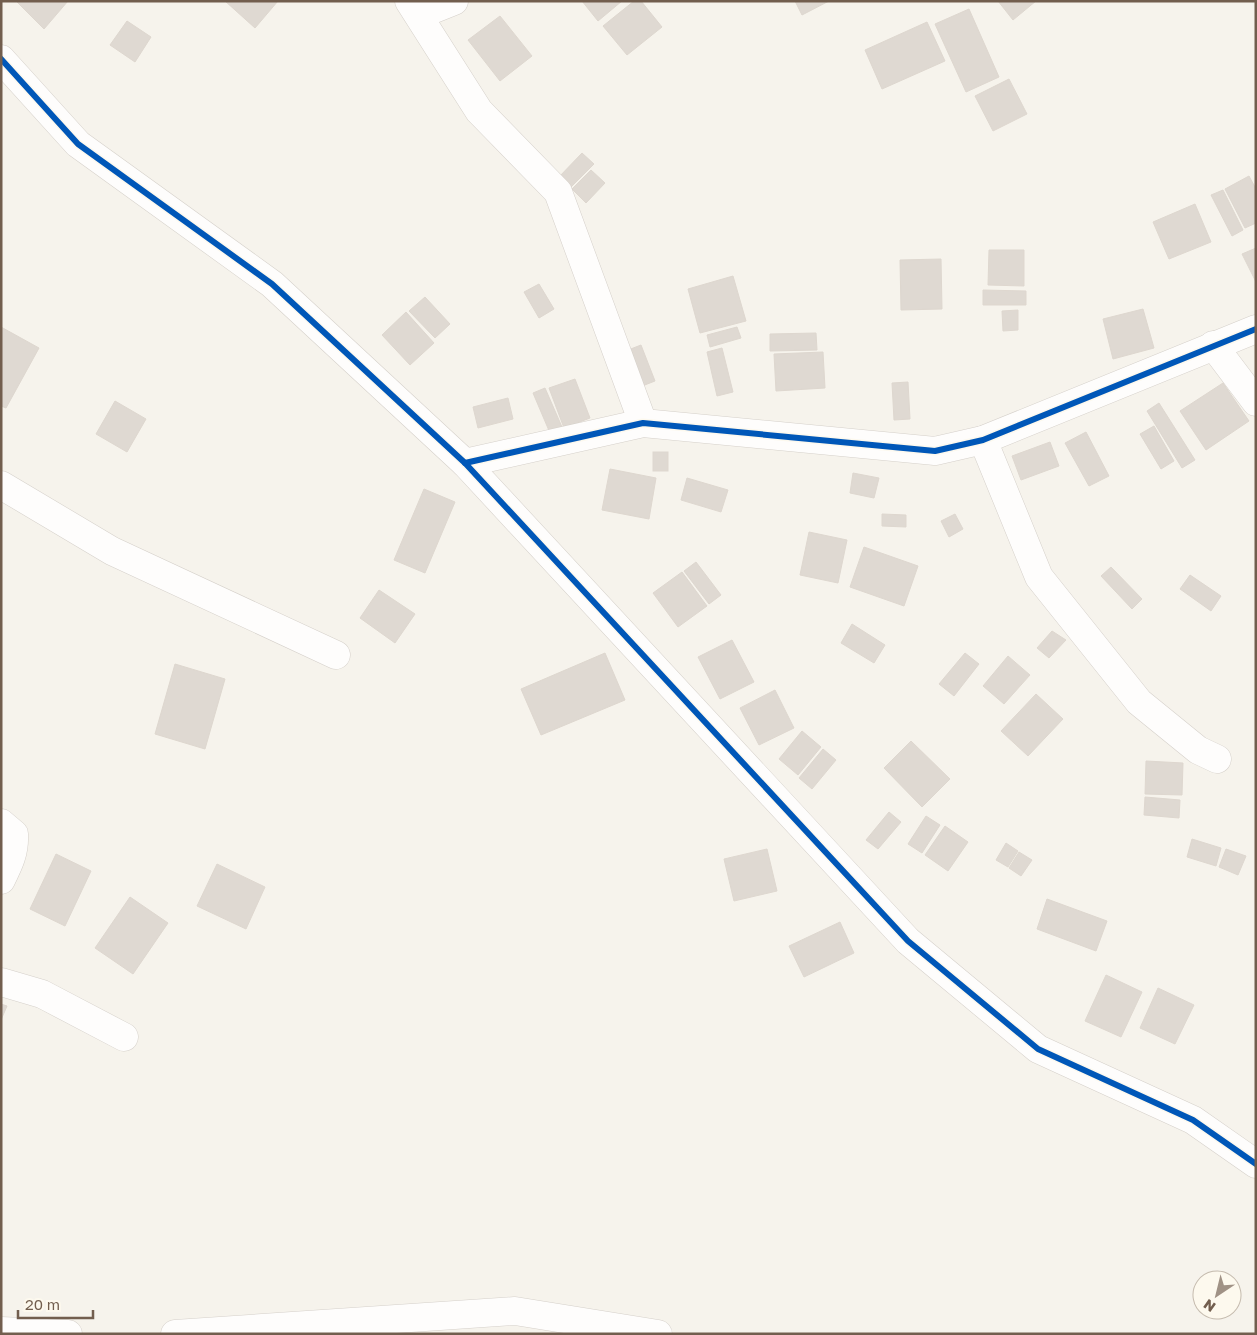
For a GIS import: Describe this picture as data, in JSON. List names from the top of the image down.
{
  "scale_bar": "20 m",
  "north": "bottom left"
}
